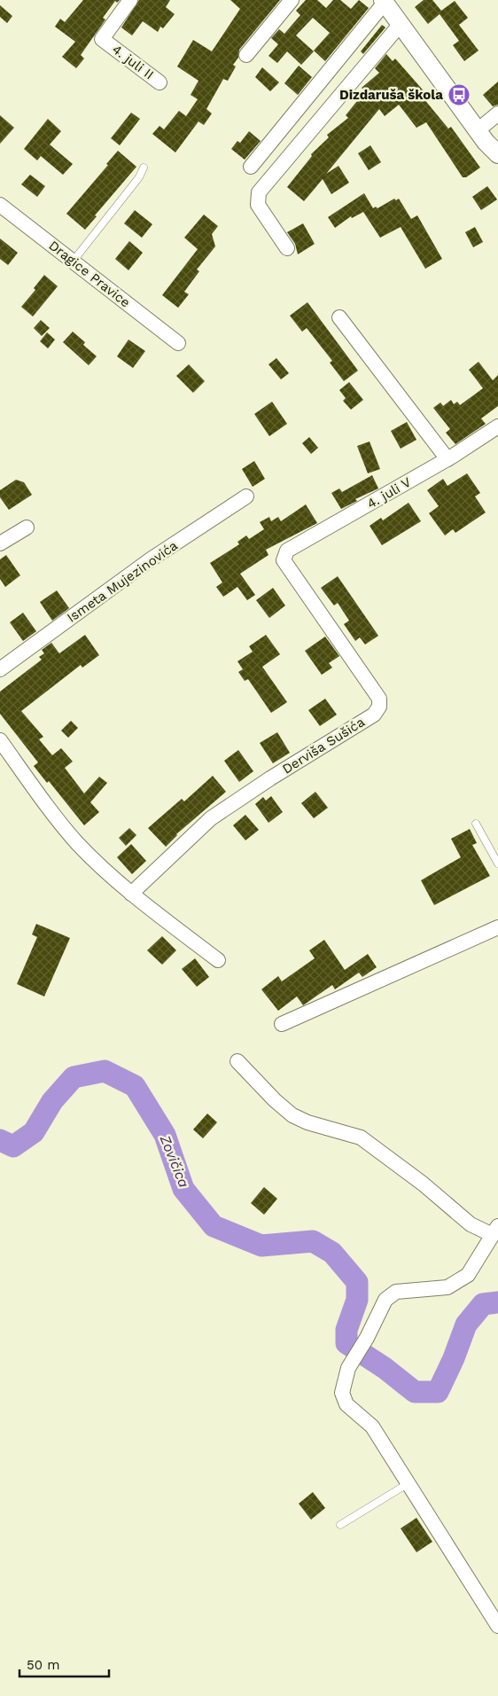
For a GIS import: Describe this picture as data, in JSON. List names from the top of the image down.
{
  "streets": {
    "street": [
      "4. juli II",
      "Dragice Pravice",
      "4. juli V",
      "Ismeta Mujezinovića",
      "Derviša Sušića"
    ]
  },
  "crossings": [
    ["4. juli V", "Derviša Sušića"]
  ],
  "water": ["Zovičica"],
  "places": {
    "bus stop": ["Dizdaruša škola"]
  },
  "scale_bar": "50 m"
}
